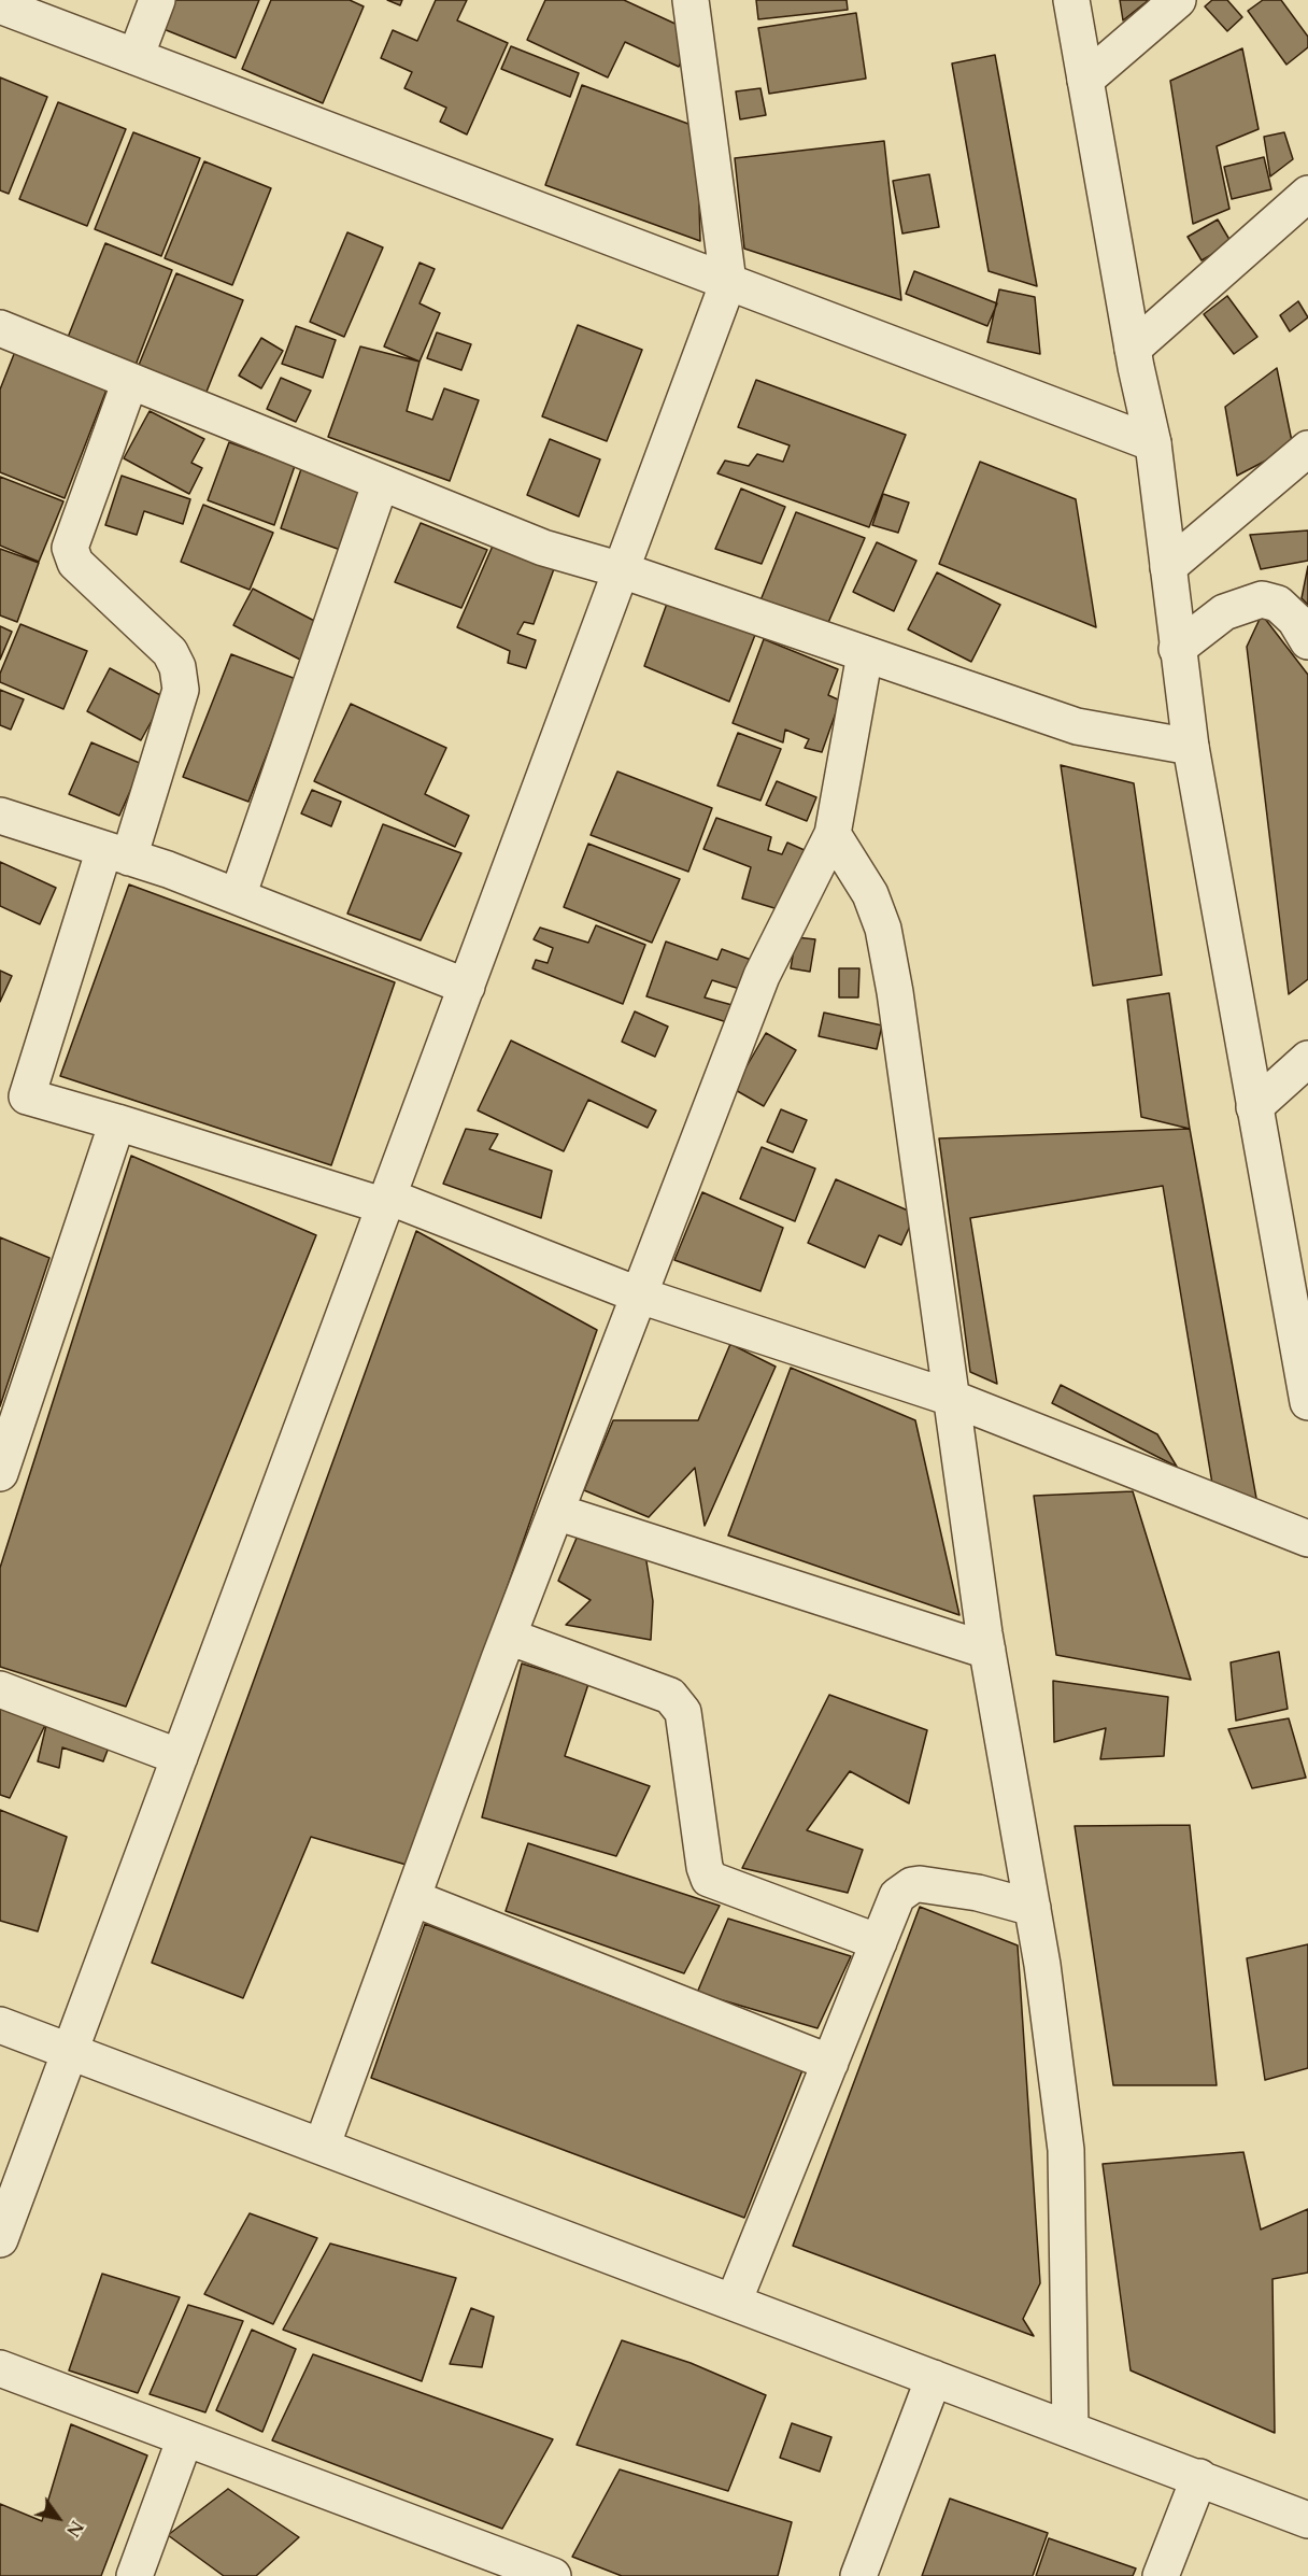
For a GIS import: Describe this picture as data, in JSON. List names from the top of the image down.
{
  "north": "bottom right"
}
